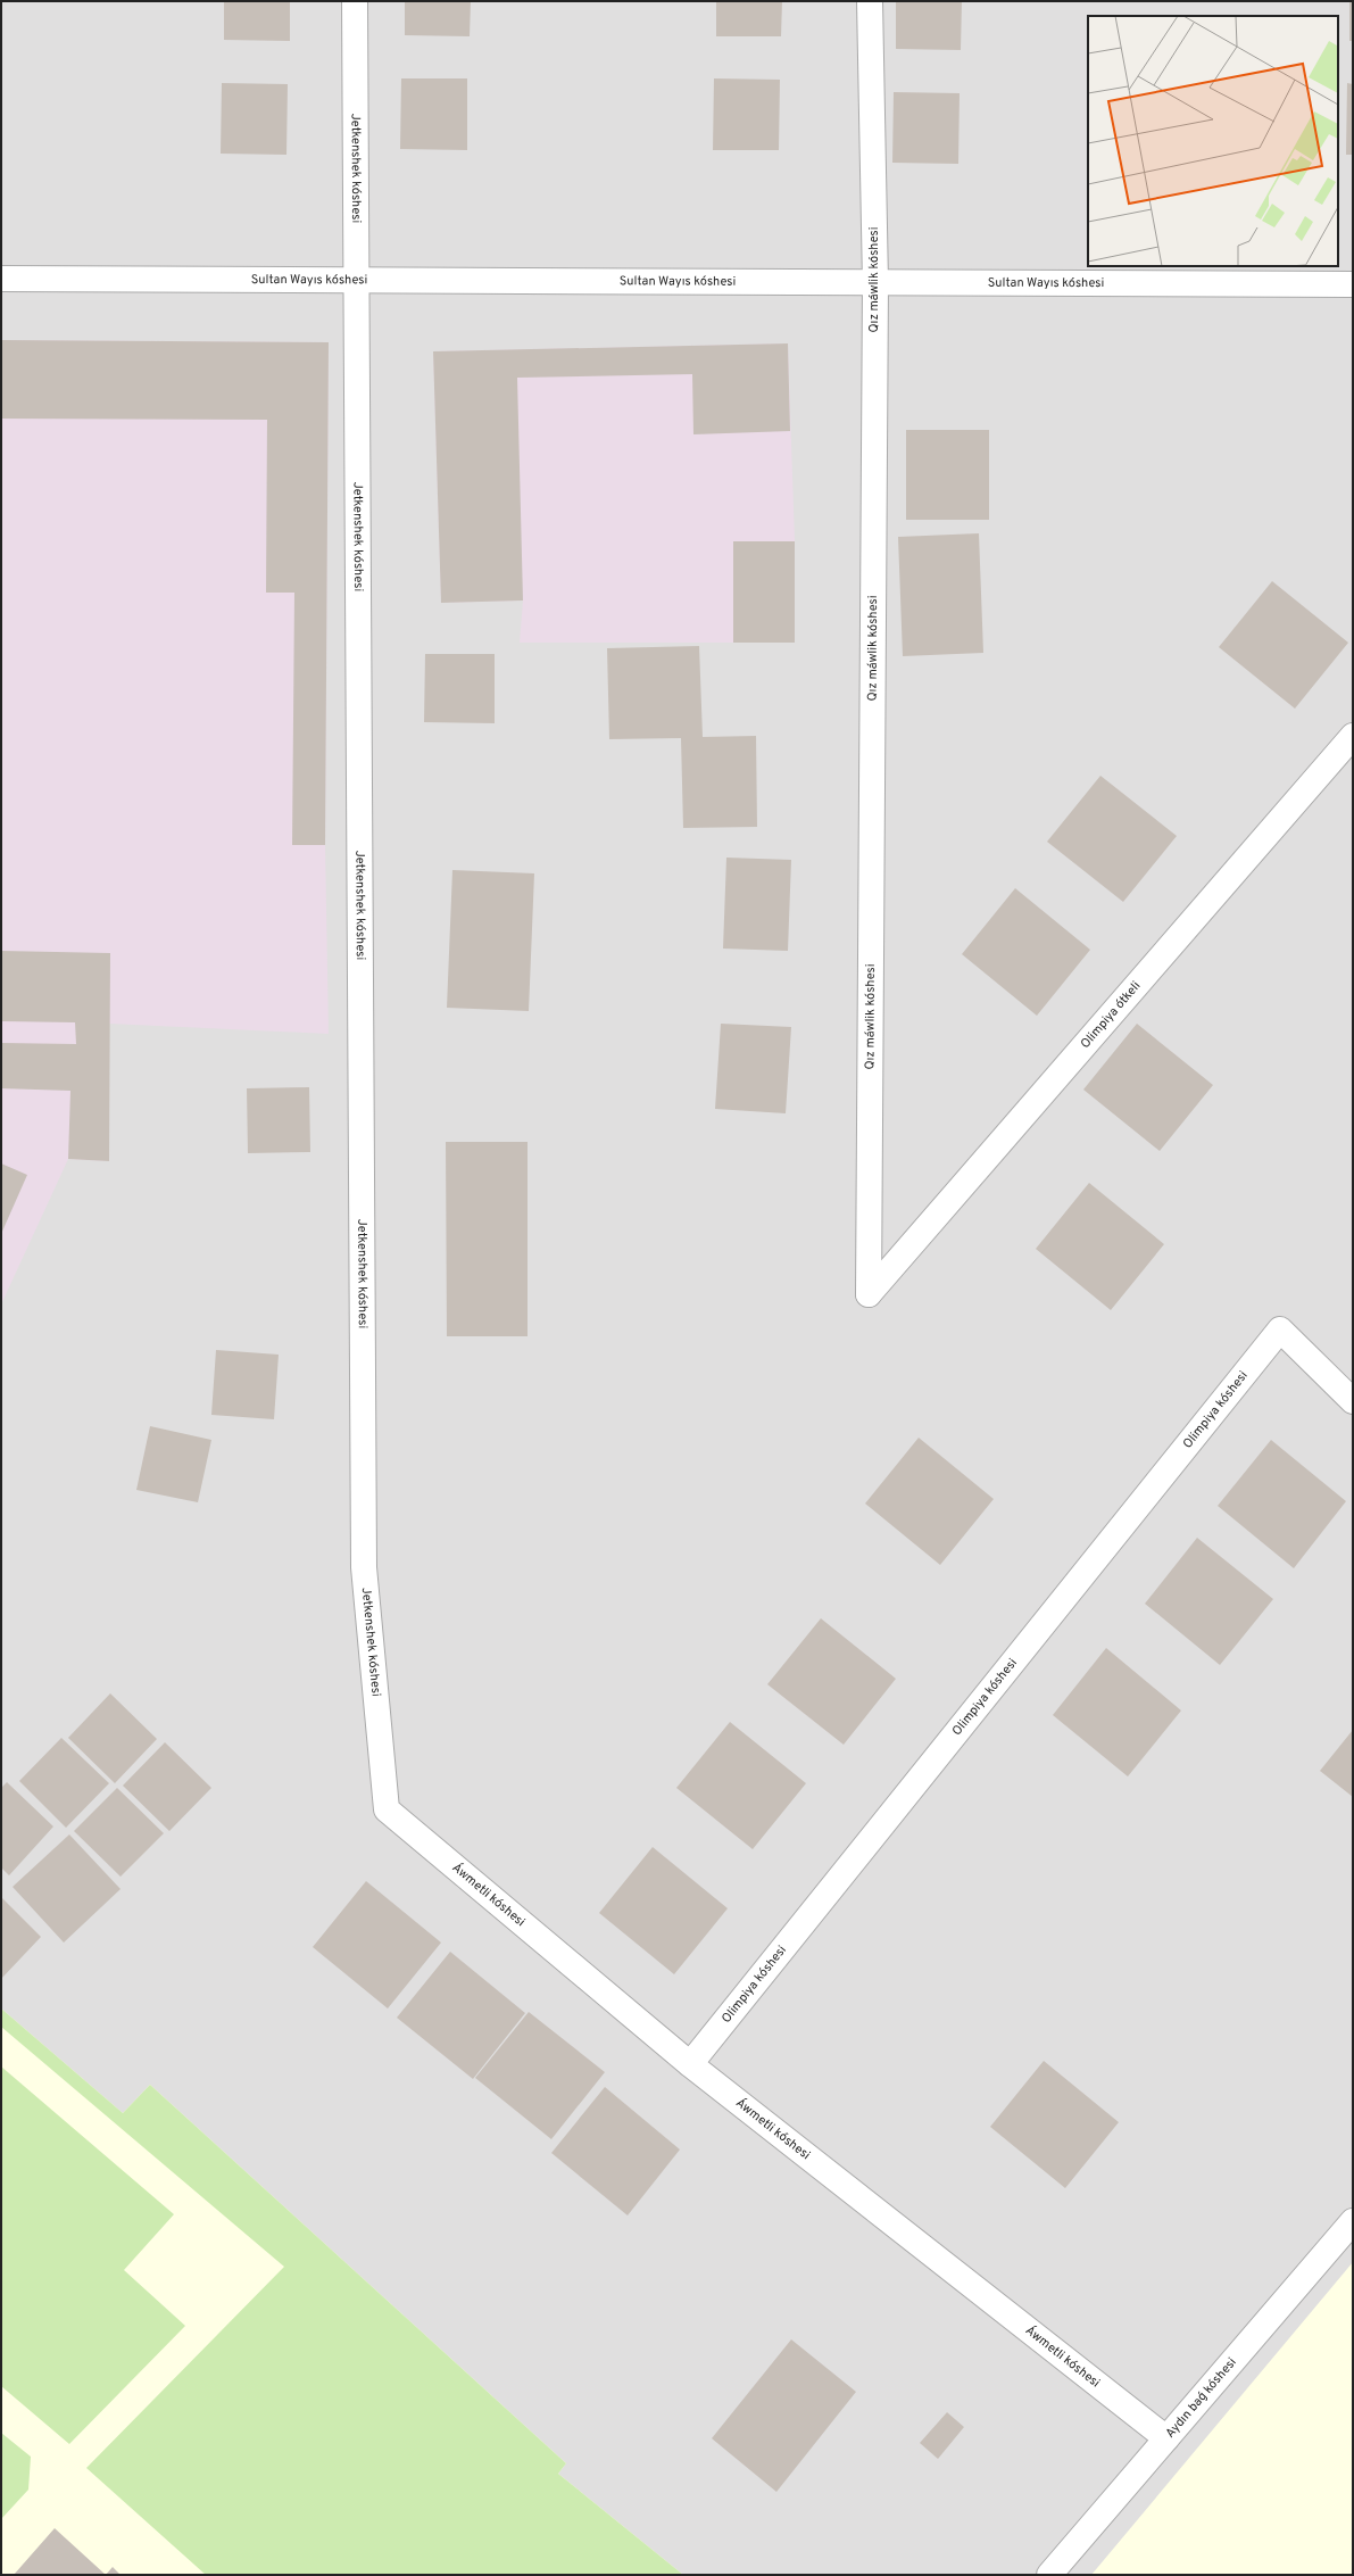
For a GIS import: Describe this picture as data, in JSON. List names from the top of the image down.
{
  "streets": {
    "street": [
      "Jetkenshek kóshesi",
      "Sultan Wayıs kóshesi",
      "Qız máwlik kóshesi",
      "Olimpiya ótkeli",
      "Olimpiya kóshesi",
      "Áwmetli kóshesi",
      "Aydın baǵ kóshesi"
    ]
  },
  "crossings": [
    ["Jetkenshek kóshesi", "Sultan Wayıs kóshesi"],
    ["Jetkenshek kóshesi", "Áwmetli kóshesi"],
    ["Sultan Wayıs kóshesi", "Qız máwlik kóshesi"],
    ["Qız máwlik kóshesi", "Olimpiya ótkeli"],
    ["Olimpiya kóshesi", "Áwmetli kóshesi"],
    ["Áwmetli kóshesi", "Aydın baǵ kóshesi"]
  ]
}
